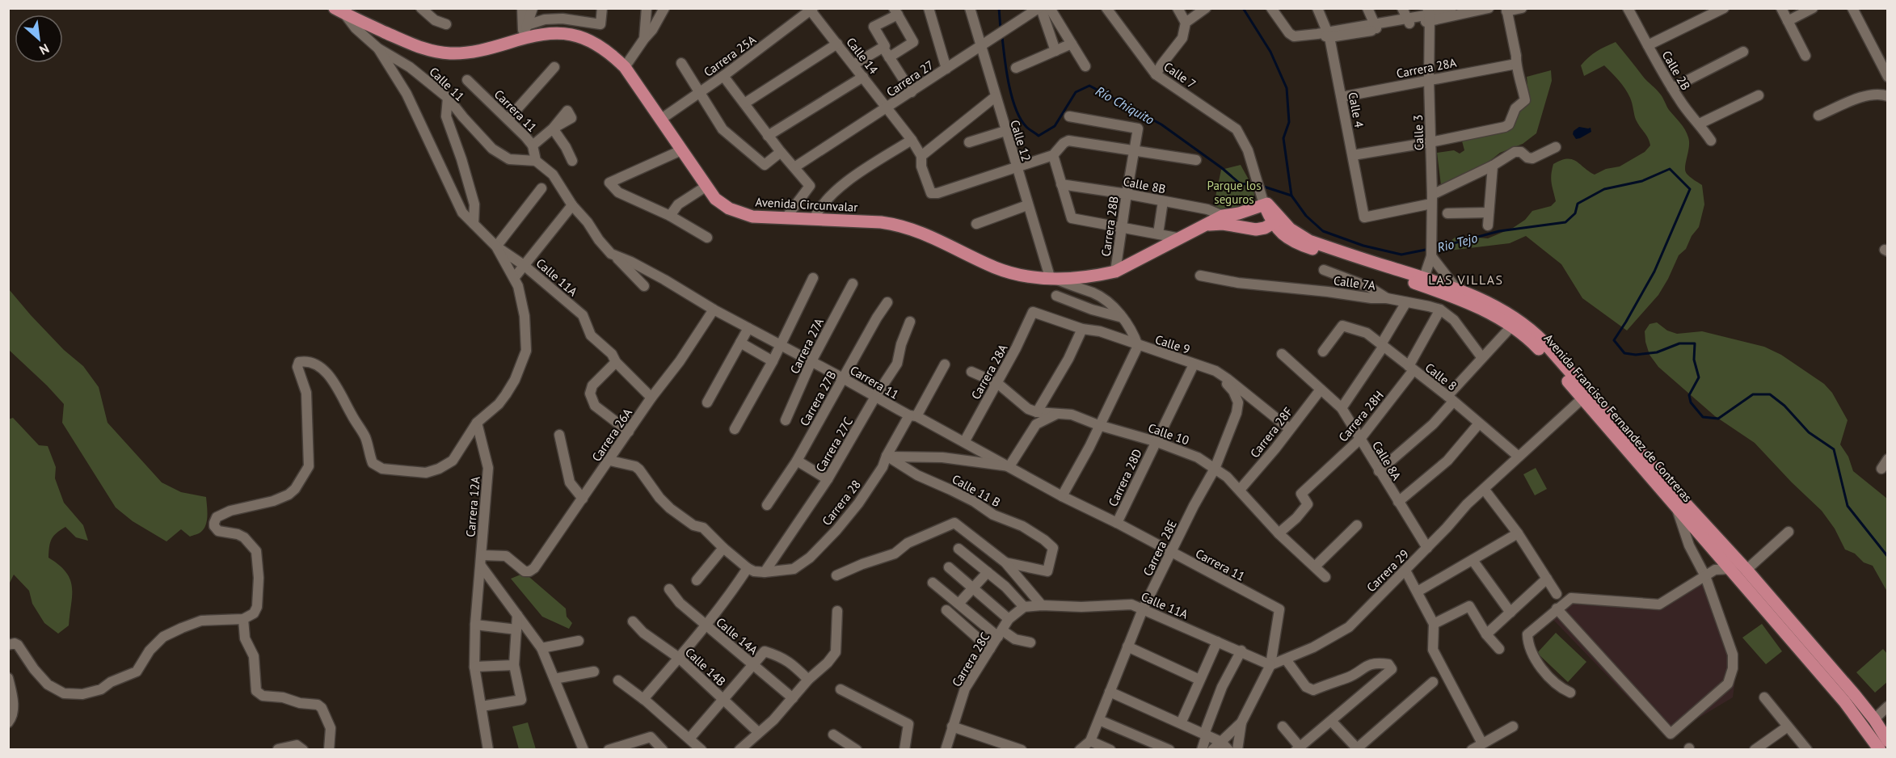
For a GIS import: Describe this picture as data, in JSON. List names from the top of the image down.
{
  "streets": {
    "main road": ["Avenida Circunvalar", "Avenida Francisco Fernandez de Contreras"],
    "street": [
      "Carrera 25A",
      "Calle 14",
      "Carrera 28A",
      "Calle 2B",
      "Calle 7",
      "Carrera 27",
      "Calle 11",
      "Calle 4",
      "Carrera 11",
      "Calle 3",
      "Calle 12",
      "Calle 8B",
      "Carrera 28B",
      "Calle 11A",
      "Calle 7A",
      "Calle 9",
      "Carrera 27A",
      "Calle 8",
      "Carrera 27B",
      "Carrera 28H",
      "Carrera 28F",
      "Calle 10",
      "Carrera 26A",
      "Carrera 27C",
      "Calle 8A",
      "Carrera 28D",
      "Calle 11 B",
      "Carrera 28",
      "Carrera 12A",
      "Carrera 28E",
      "Carrera 29",
      "Calle 14A",
      "Carrera 28C",
      "Calle 14B"
    ]
  },
  "crossings": [
    ["Carrera 25A", "Calle 14"],
    ["Carrera 25A", "Avenida Circunvalar"],
    ["Calle 14", "Carrera 27"],
    ["Calle 14", "Calle 12"],
    ["Carrera 28A", "Calle 4"],
    ["Carrera 28A", "Carrera 11"],
    ["Carrera 28A", "Calle 3"],
    ["Carrera 28A", "Calle 9"],
    ["Carrera 28A", "Calle 10"],
    ["Calle 7", "Avenida Circunvalar"],
    ["Calle 7", "Avenida Francisco Fernandez de Contreras"],
    ["Carrera 27", "Calle 12"],
    ["Calle 11", "Carrera 11"],
    ["Calle 11", "Avenida Circunvalar"],
    ["Calle 4", "Calle 3"],
    ["Carrera 11", "Calle 11A"],
    ["Carrera 11", "Carrera 27A"],
    ["Carrera 11", "Carrera 27B"],
    ["Carrera 11", "Carrera 26A"],
    ["Carrera 11", "Carrera 27C"],
    ["Carrera 11", "Carrera 28D"],
    ["Carrera 11", "Carrera 28"],
    ["Carrera 11", "Carrera 28E"],
    ["Carrera 11", "Carrera 29"],
    ["Calle 3", "Avenida Francisco Fernandez de Contreras"],
    ["Calle 12", "Avenida Circunvalar"],
    ["Calle 8B", "Avenida Circunvalar"],
    ["Calle 8B", "Carrera 28B"],
    ["Avenida Circunvalar", "Carrera 28B"],
    ["Avenida Circunvalar", "Avenida Francisco Fernandez de Contreras"],
    ["Calle 11A", "Carrera 28E"],
    ["Calle 11A", "Carrera 29"],
    ["Calle 7A", "Carrera 28H"],
    ["Calle 9", "Carrera 28F"],
    ["Calle 9", "Carrera 28D"],
    ["Calle 9", "Carrera 28E"],
    ["Calle 8", "Carrera 28H"],
    ["Calle 8", "Carrera 29"],
    ["Carrera 28H", "Calle 10"],
    ["Carrera 28H", "Calle 8A"],
    ["Avenida Francisco Fernandez de Contreras", "Carrera 29"],
    ["Carrera 28F", "Calle 10"],
    ["Carrera 28F", "Calle 8A"],
    ["Calle 10", "Carrera 28D"],
    ["Calle 10", "Carrera 28E"],
    ["Carrera 26A", "Carrera 12A"],
    ["Carrera 27C", "Carrera 28"],
    ["Calle 8A", "Carrera 29"],
    ["Calle 11 B", "Carrera 28"]
  ],
  "districts": ["LAS VILLAS"],
  "water": ["Río Chiquito", "Rio Tejo"],
  "parks": ["Parque los seguros"],
  "north": "bottom right"
}
